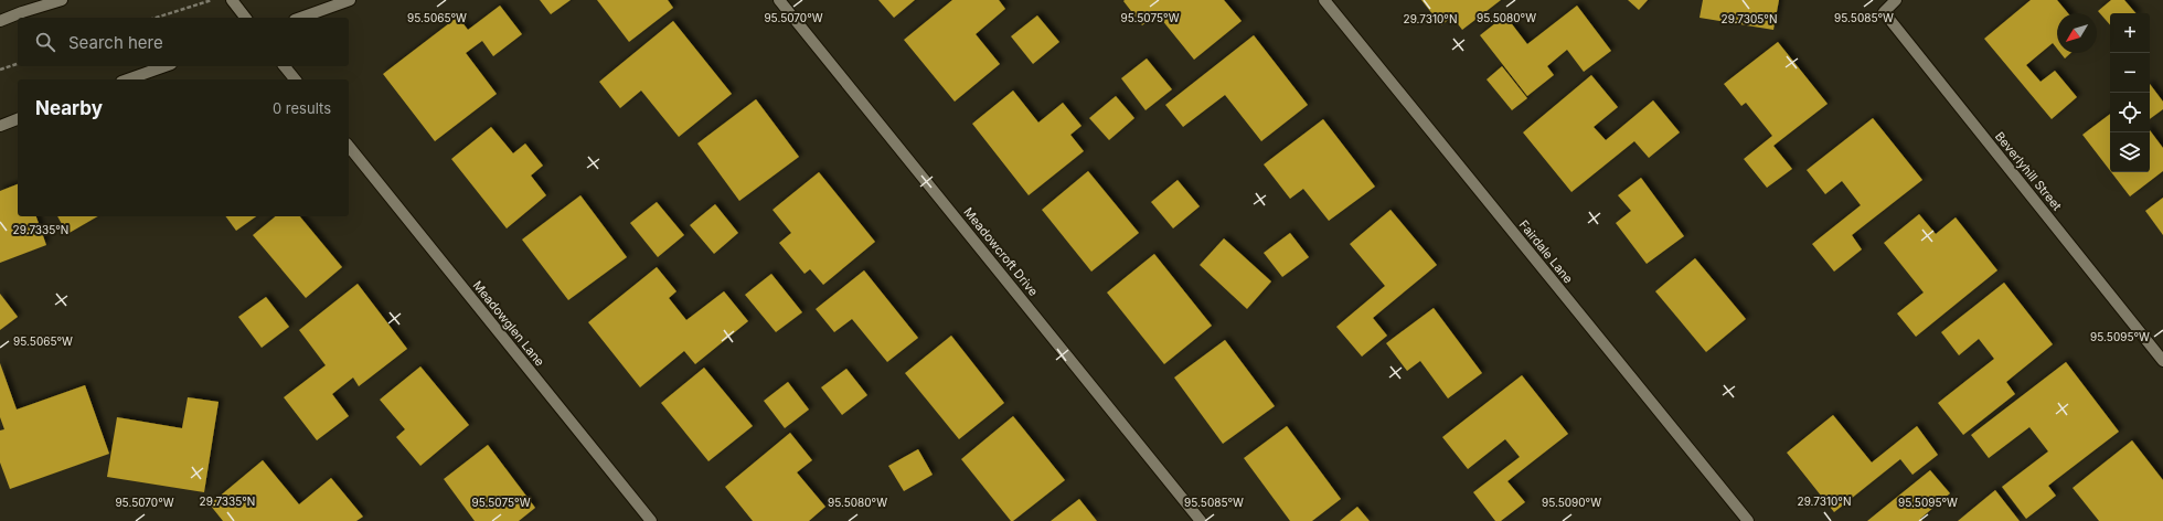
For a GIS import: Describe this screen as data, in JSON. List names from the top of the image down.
{
  "streets": {
    "street": [
      "Beverlyhill Street",
      "Meadowcroft Drive",
      "Fairdale Lane",
      "Meadowglen Lane"
    ]
  },
  "north": "bottom left",
  "page": {
    "map_buttons": ["+", "−"],
    "search": "Search here",
    "heading": ["Nearby", "0 results"]
  },
  "coordinates": [
    "95.5070°W",
    "95.5075°W",
    "95.5080°W",
    "95.5085°W",
    "95.5065°W",
    "29.7310°N",
    "29.7305°N",
    "29.7335°N",
    "95.5095°W",
    "95.5090°W"
  ]
}
